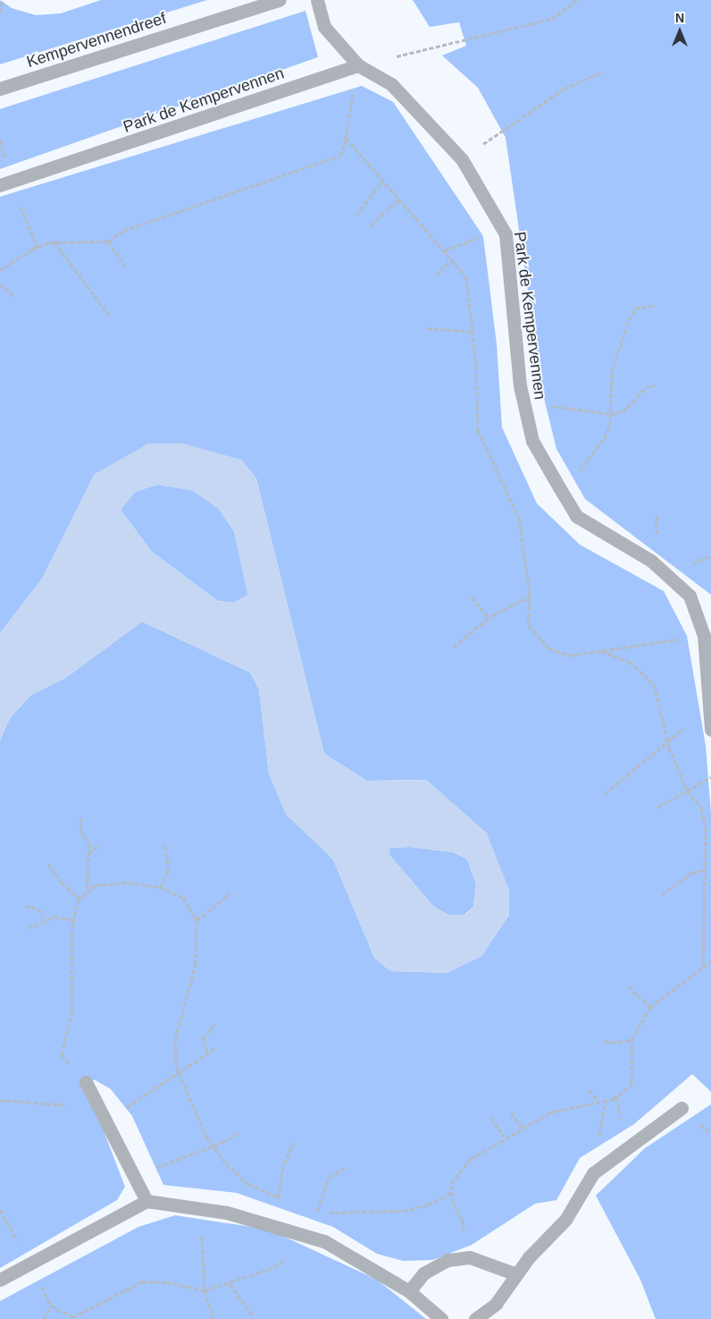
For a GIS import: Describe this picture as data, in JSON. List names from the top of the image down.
{
  "streets": {
    "lane": ["Kempervennendreef", "Park de Kempervennen"]
  },
  "north": "top"
}
